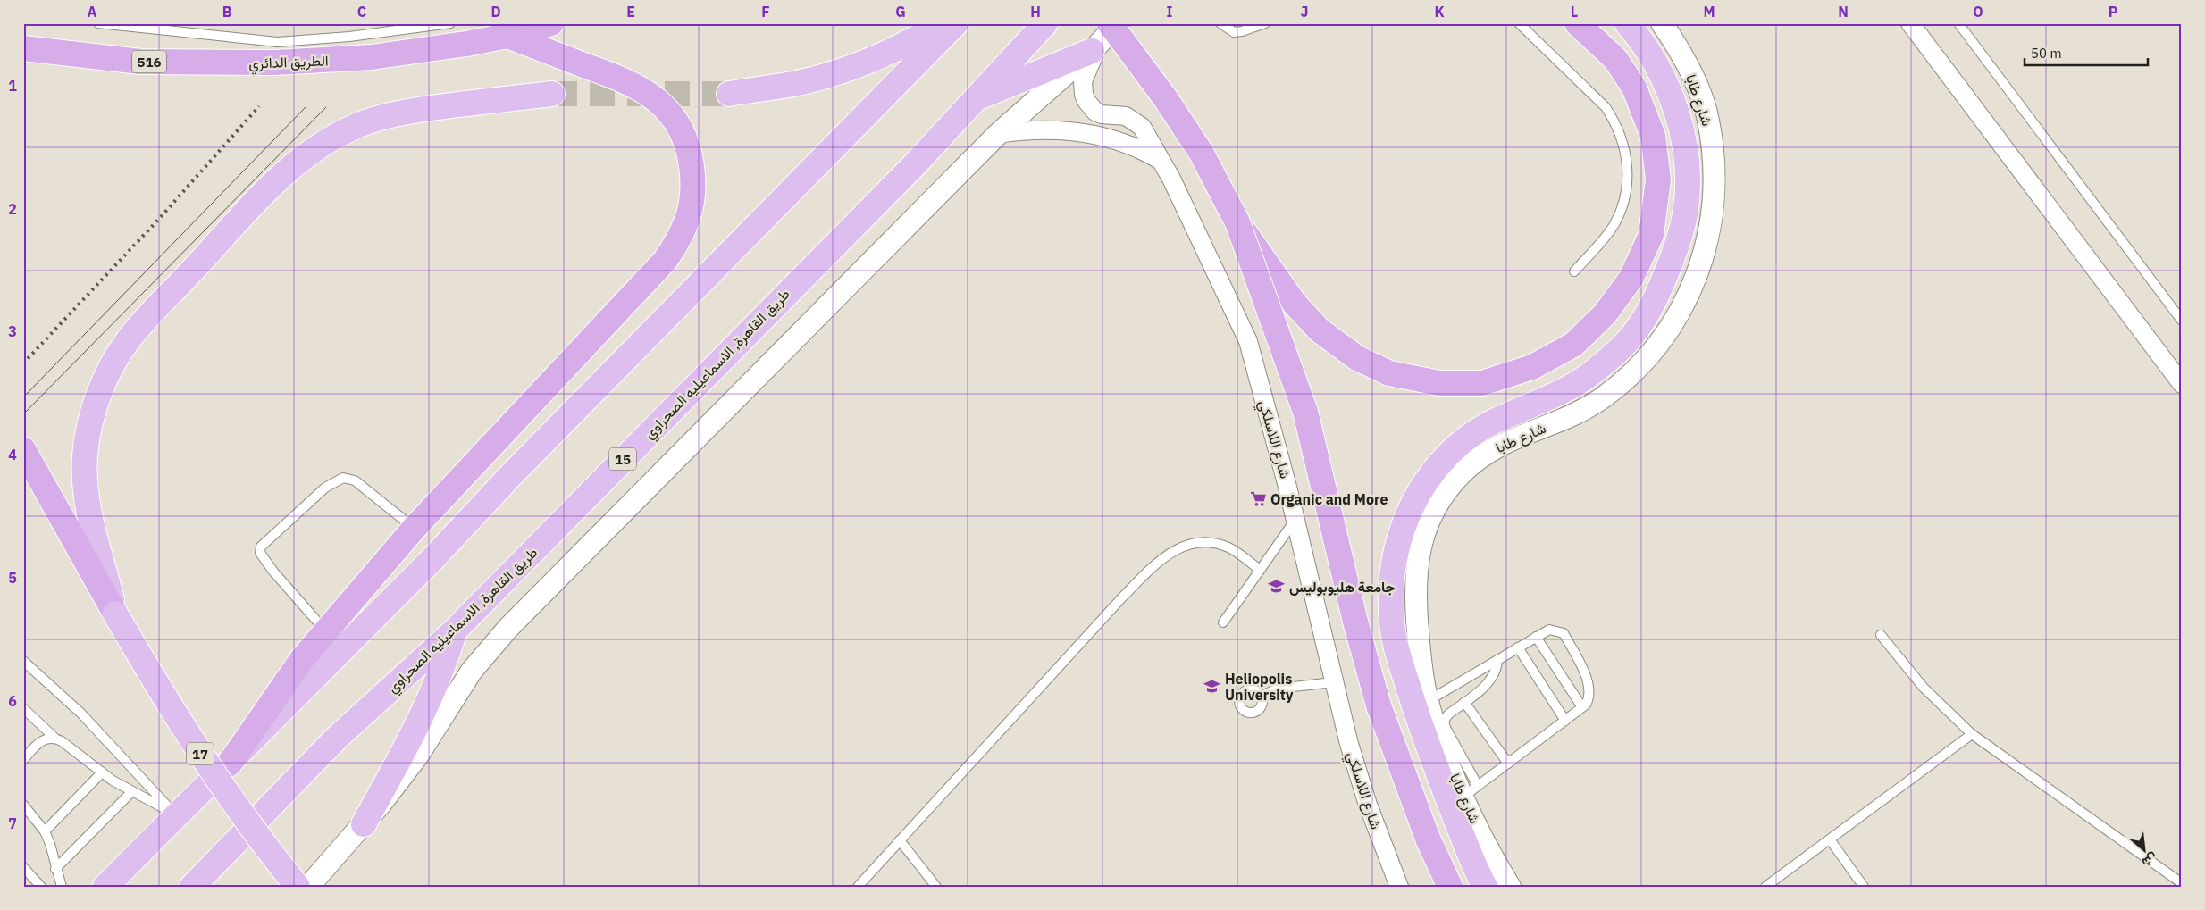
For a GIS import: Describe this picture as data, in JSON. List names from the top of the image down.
{
  "streets": {
    "highway": [
      "516",
      "الطريق الدائري",
      "طريق القاهرة, الاسماعيليه الصحراوي",
      "15",
      "17"
    ],
    "street": ["شارع طابا", "شارع اللاسلكي"]
  },
  "places": {
    "supermarket": ["Organic and More"],
    "school or university": ["جامعة هليوبوليس", "Heliopolis University"]
  },
  "scale_bar": "50 m",
  "north": "bottom right",
  "grid": {
    "columns": [
      "A",
      "B",
      "C",
      "D",
      "E",
      "F",
      "G",
      "H",
      "I",
      "J",
      "K",
      "L",
      "M",
      "N",
      "O",
      "P"
    ],
    "rows": [
      "1",
      "2",
      "3",
      "4",
      "5",
      "6",
      "7"
    ]
  }
}
